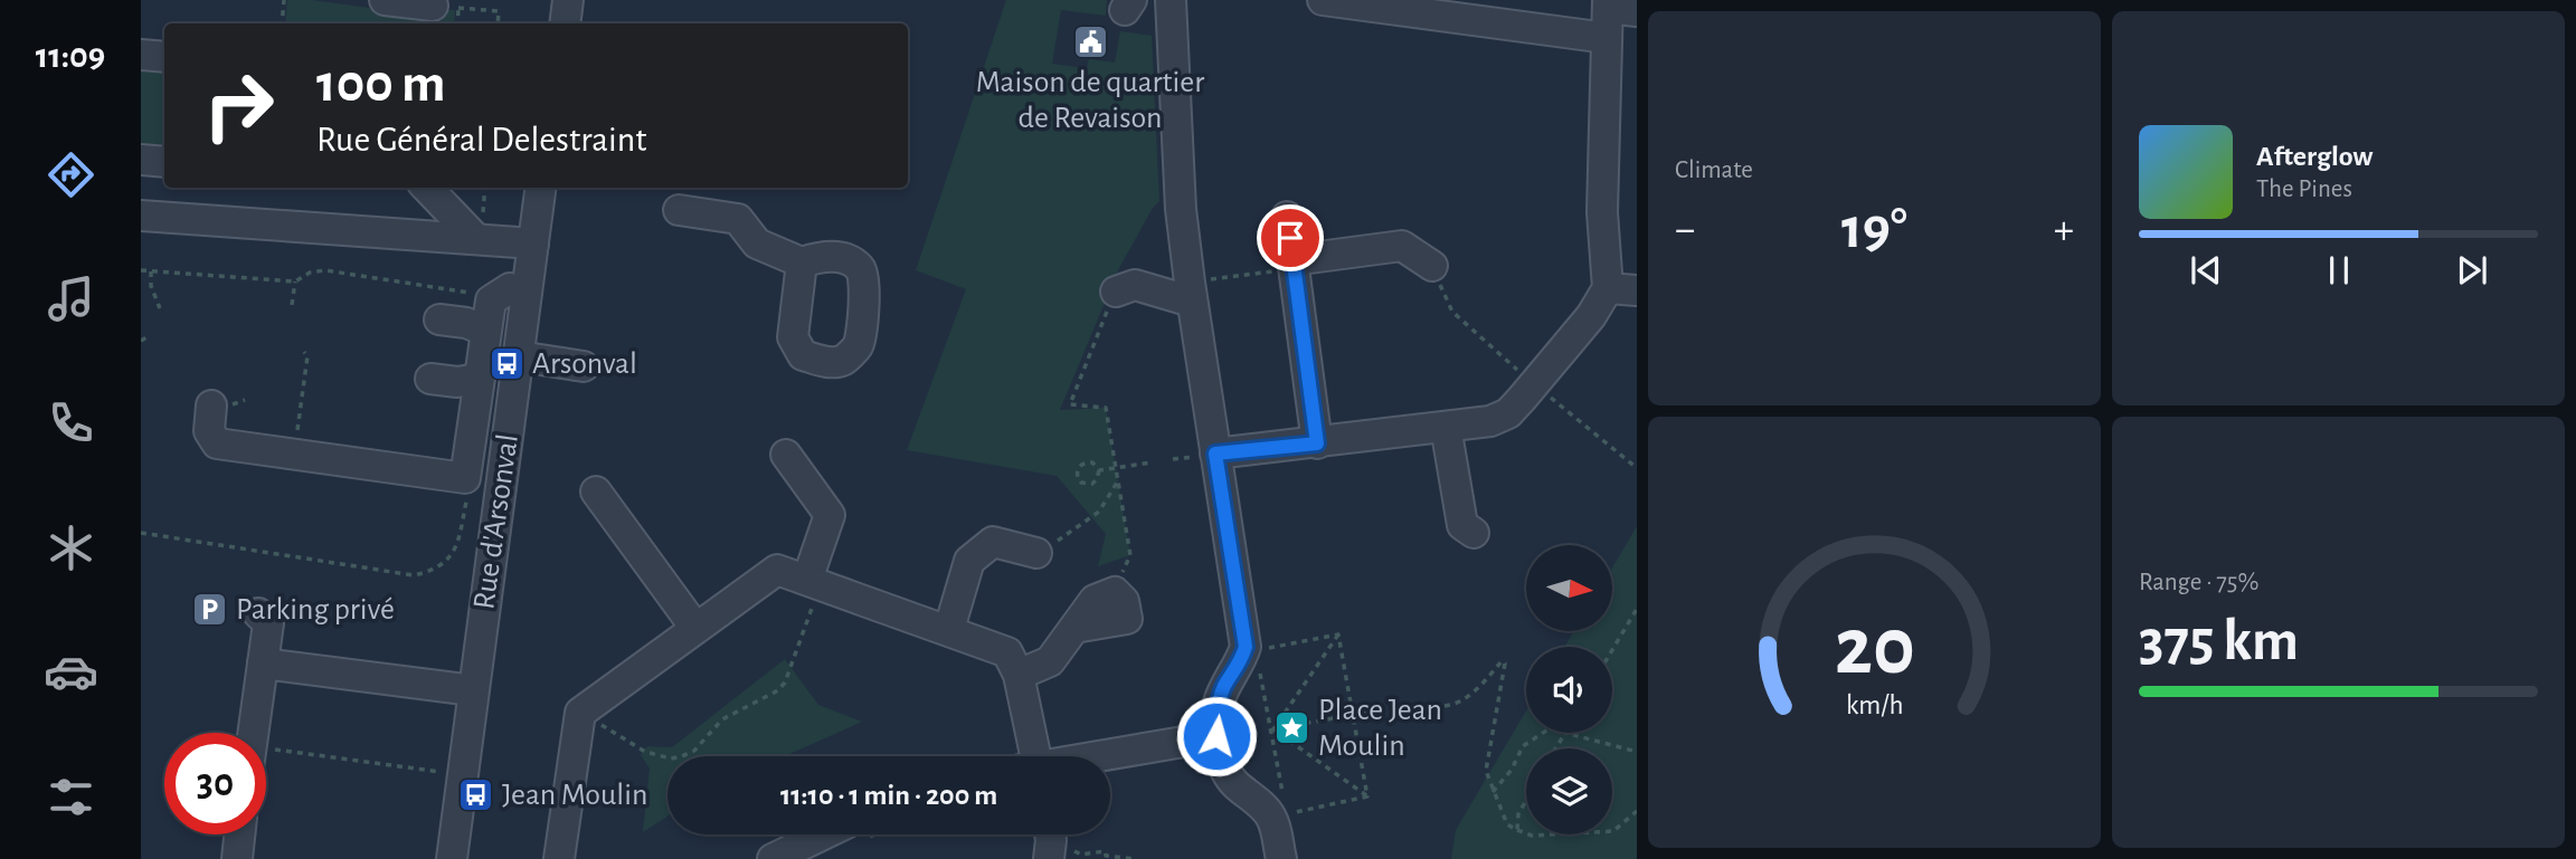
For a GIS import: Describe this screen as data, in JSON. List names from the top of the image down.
{
  "streets": {
    "street": ["Rue d'Arsonval"]
  },
  "places": {
    "public building": ["Maison de quartier de Revaison"],
    "bus stop": ["Arsonval", "Jean Moulin"],
    "parking": ["Parking privé"],
    "place": ["Place Jean Moulin"]
  },
  "north": "right",
  "page": {
    "tabs": "11:09",
    "tile": [
      "Climate",
      ["Range · 75%", "375 km"]
    ],
    "turn": ["100 m", "Rue Général Delestraint"],
    "song": ["Afterglow", "The Pines"],
    "heat": ["−", "19°", "+"],
    "limit": "30",
    "trip": "11:10 · 1 min · 200 m",
    "gauge": ["20", "km/h"]
  }
}
